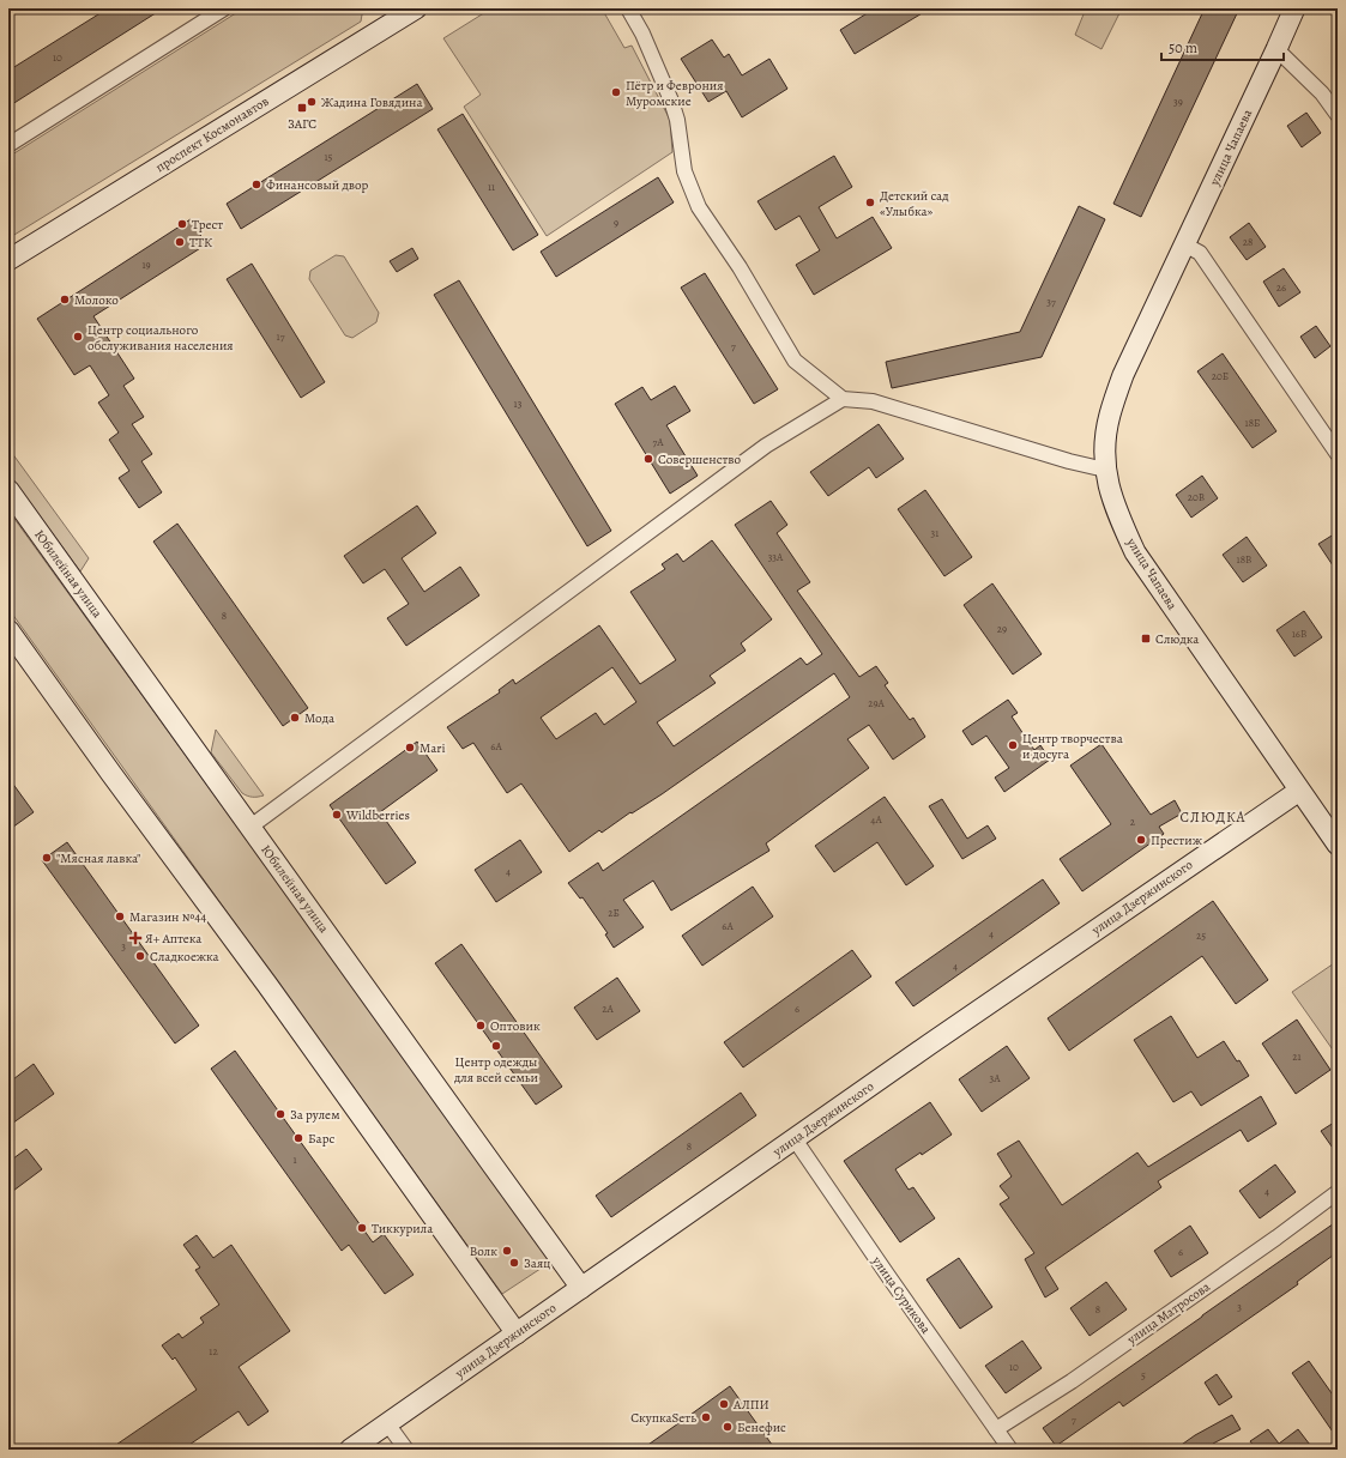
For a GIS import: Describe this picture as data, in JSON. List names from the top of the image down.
{
  "streets": {
    "main road": [
      "проспект Космонавтов",
      "улица Чапаева",
      "Юбилейная улица",
      "улица Дзержинского"
    ],
    "street": ["улица Сурикова", "улица Матросова"]
  },
  "crossings": [
    ["улица Чапаева", "улица Дзержинского"],
    ["Юбилейная улица", "улица Дзержинского"],
    ["улица Дзержинского", "улица Сурикова"],
    ["улица Сурикова", "улица Матросова"]
  ],
  "districts": ["СЛЮДКА"],
  "places": {
    "other": [
      "Пётр и Феврония Муромские",
      "Жадина Говядина",
      "Финансовый двор",
      "Детский сад «Улыбка»",
      "Трест",
      "ТТК",
      "Молоко",
      "Центр социального обслуживания населения",
      "Совершенство",
      "Мода",
      "Центр творчества и досуга",
      "Mari",
      "Wildberries",
      "Престиж",
      "\"Мясная лавка\"",
      "Магазин №44",
      "Сладкоежка",
      "Оптовик",
      "Центр одежды для всей семьи",
      "За рулем",
      "Барс",
      "Тиккурила",
      "Волк",
      "Заяц",
      "АЛПИ",
      "СкупкаSеть",
      "Бенефис"
    ],
    "transit": ["ЗАГС", "Слюдка"],
    "health": ["Я+ Аптека"]
  },
  "house_numbers": [
    "10",
    "39",
    "15",
    "11",
    "9",
    "28",
    "19",
    "26",
    "37",
    "17",
    "7",
    "20Б",
    "13",
    "18Б",
    "7А",
    "20В",
    "31",
    "33А",
    "18В",
    "8",
    "29",
    "16В",
    "29А",
    "6А",
    "4А",
    "2",
    "4",
    "2Б",
    "6А",
    "4",
    "25",
    "3",
    "4",
    "2А",
    "6",
    "21",
    "3А",
    "8",
    "1",
    "4",
    "6",
    "3",
    "8",
    "12",
    "10",
    "5",
    "7"
  ],
  "scale_bar": "50 m"
}
